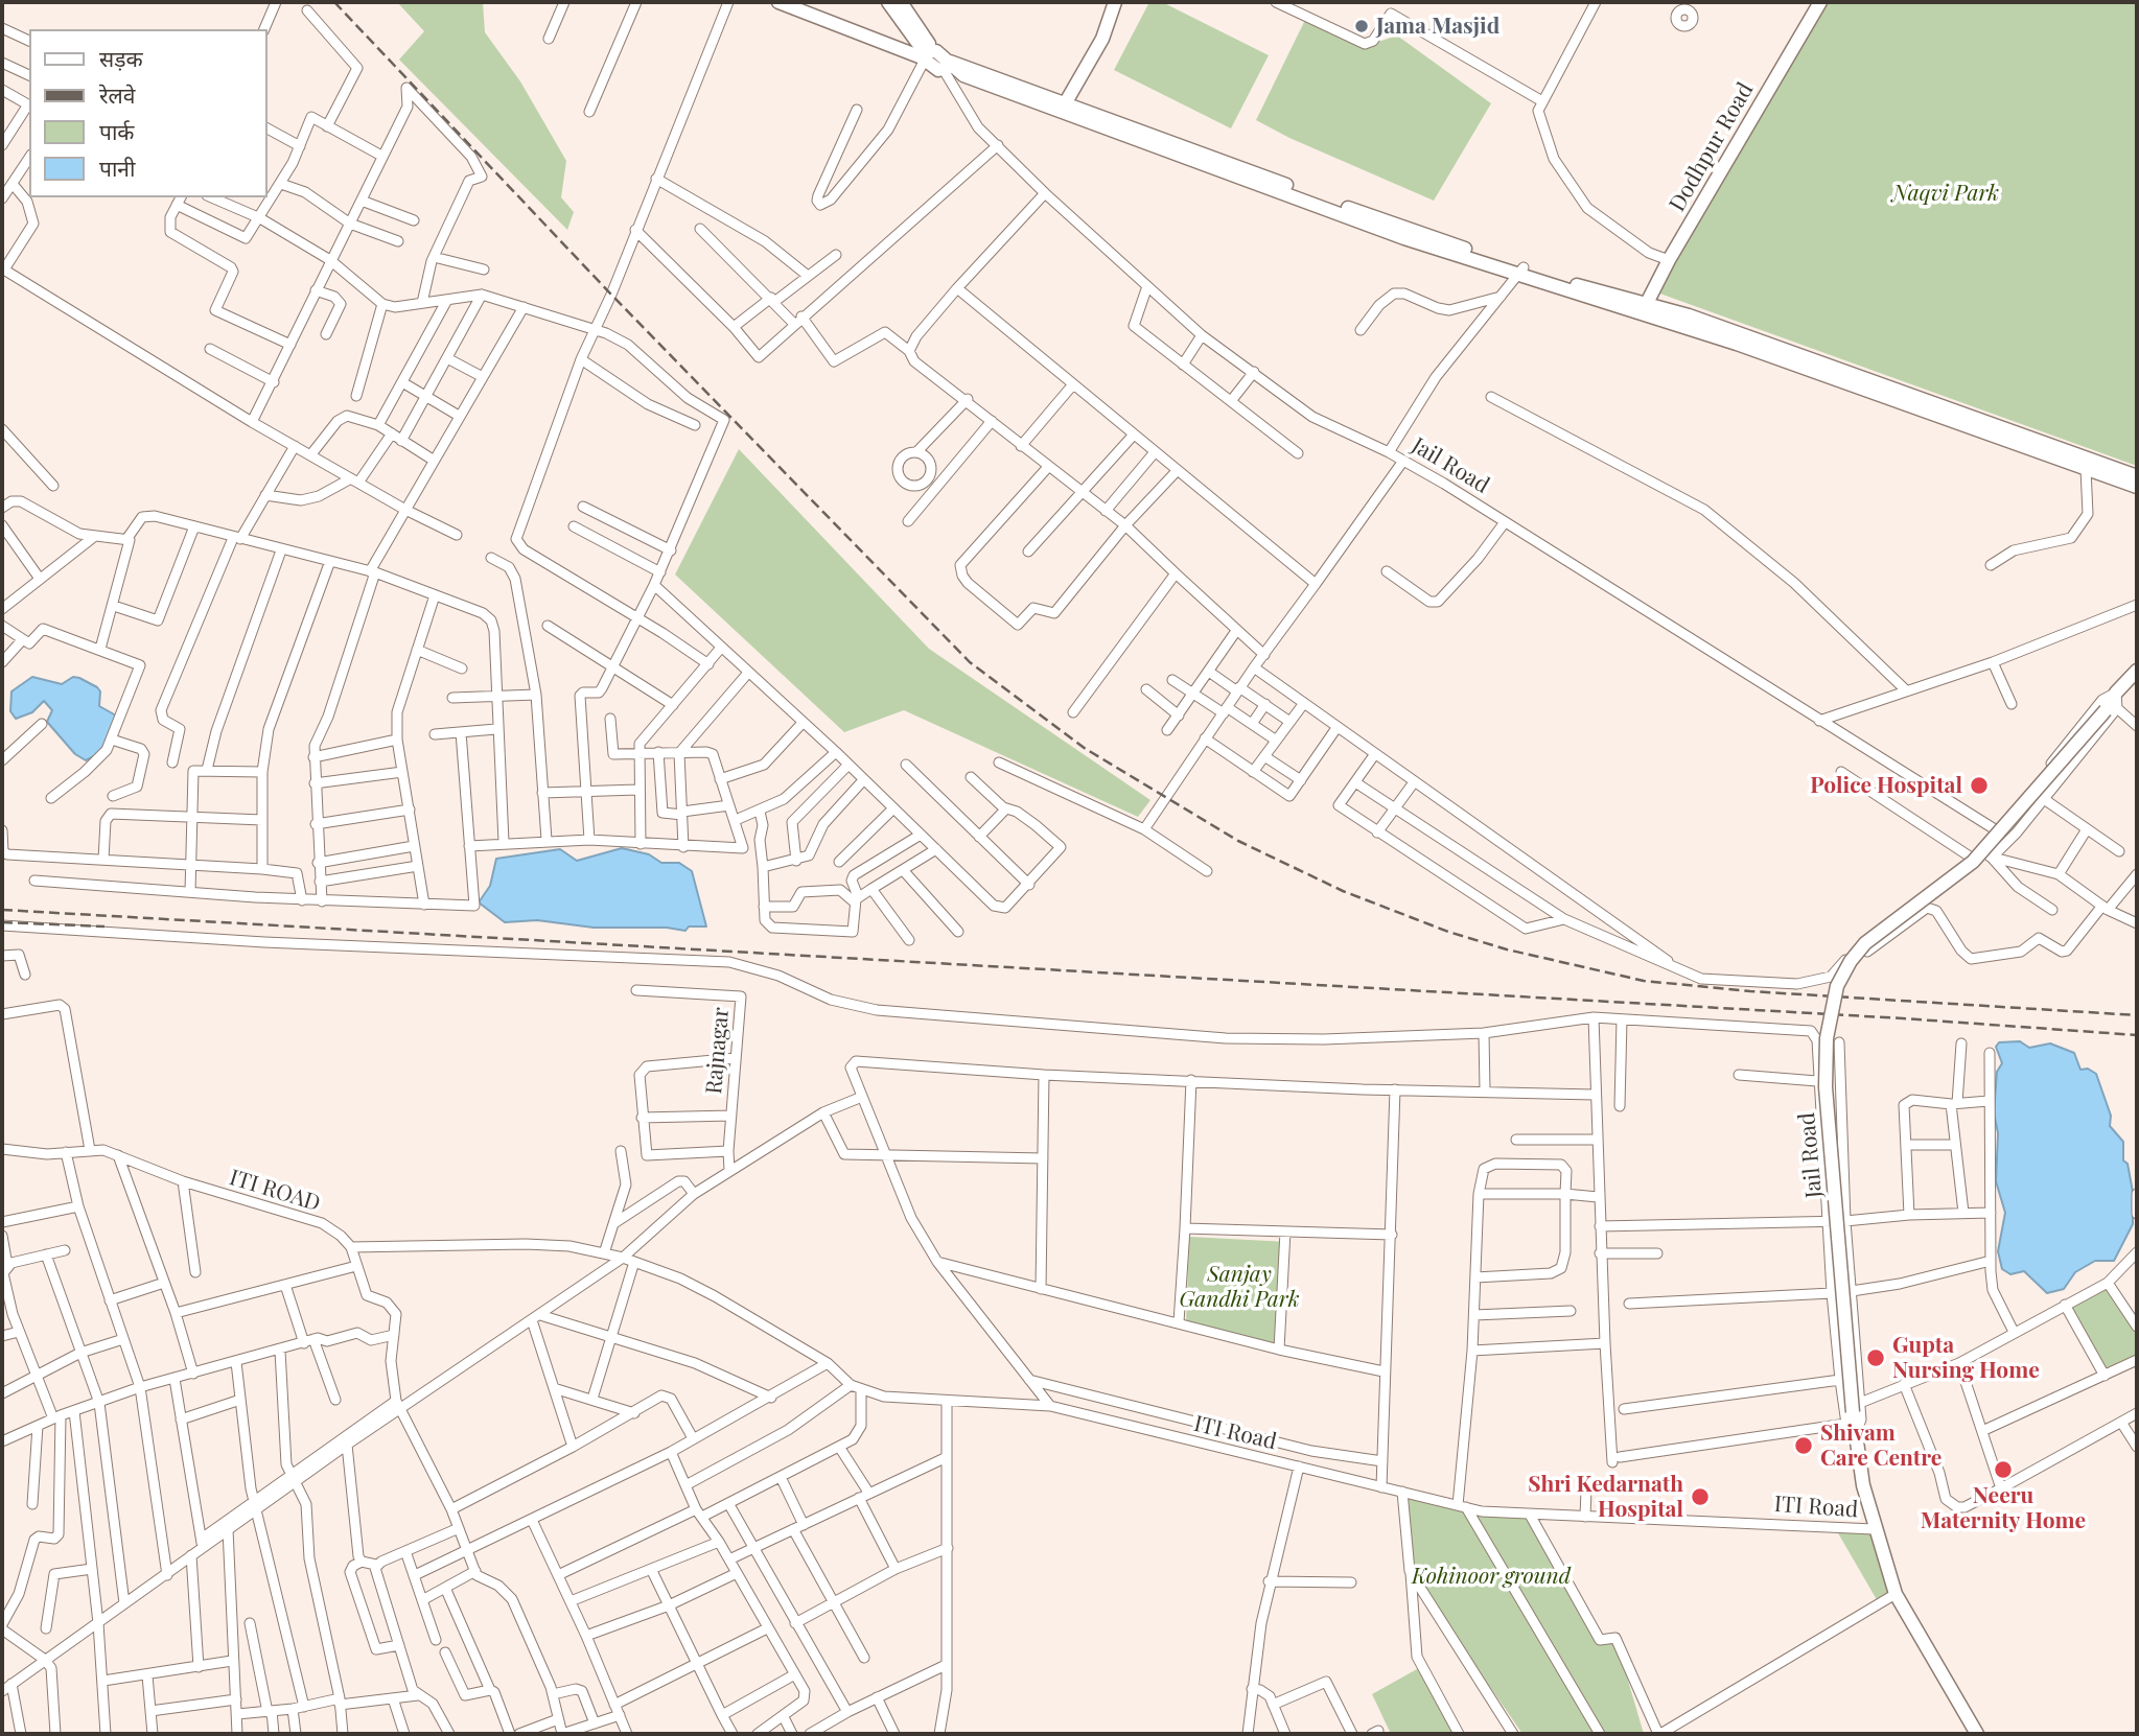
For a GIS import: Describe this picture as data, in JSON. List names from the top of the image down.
{
  "streets": {
    "main road": ["Dodhpur Road", "Jail Road"],
    "street": ["Rajnagar", "ITI ROAD", "ITI Road"]
  },
  "crossings": [
    ["Jail Road", "ITI Road"]
  ],
  "parks": ["Naqvi Park", "Sanjay Gandhi Park", "Kohinoor ground"],
  "places": [
    "Jama Masjid",
    "Police Hospital",
    "Gupta Nursing Home",
    "Shivam Care Centre",
    "Neeru Maternity Home",
    "Shri Kedarnath Hospital"
  ],
  "legend": [
    "सड़क",
    "रेलवे",
    "पार्क",
    "पानी"
  ]
}
